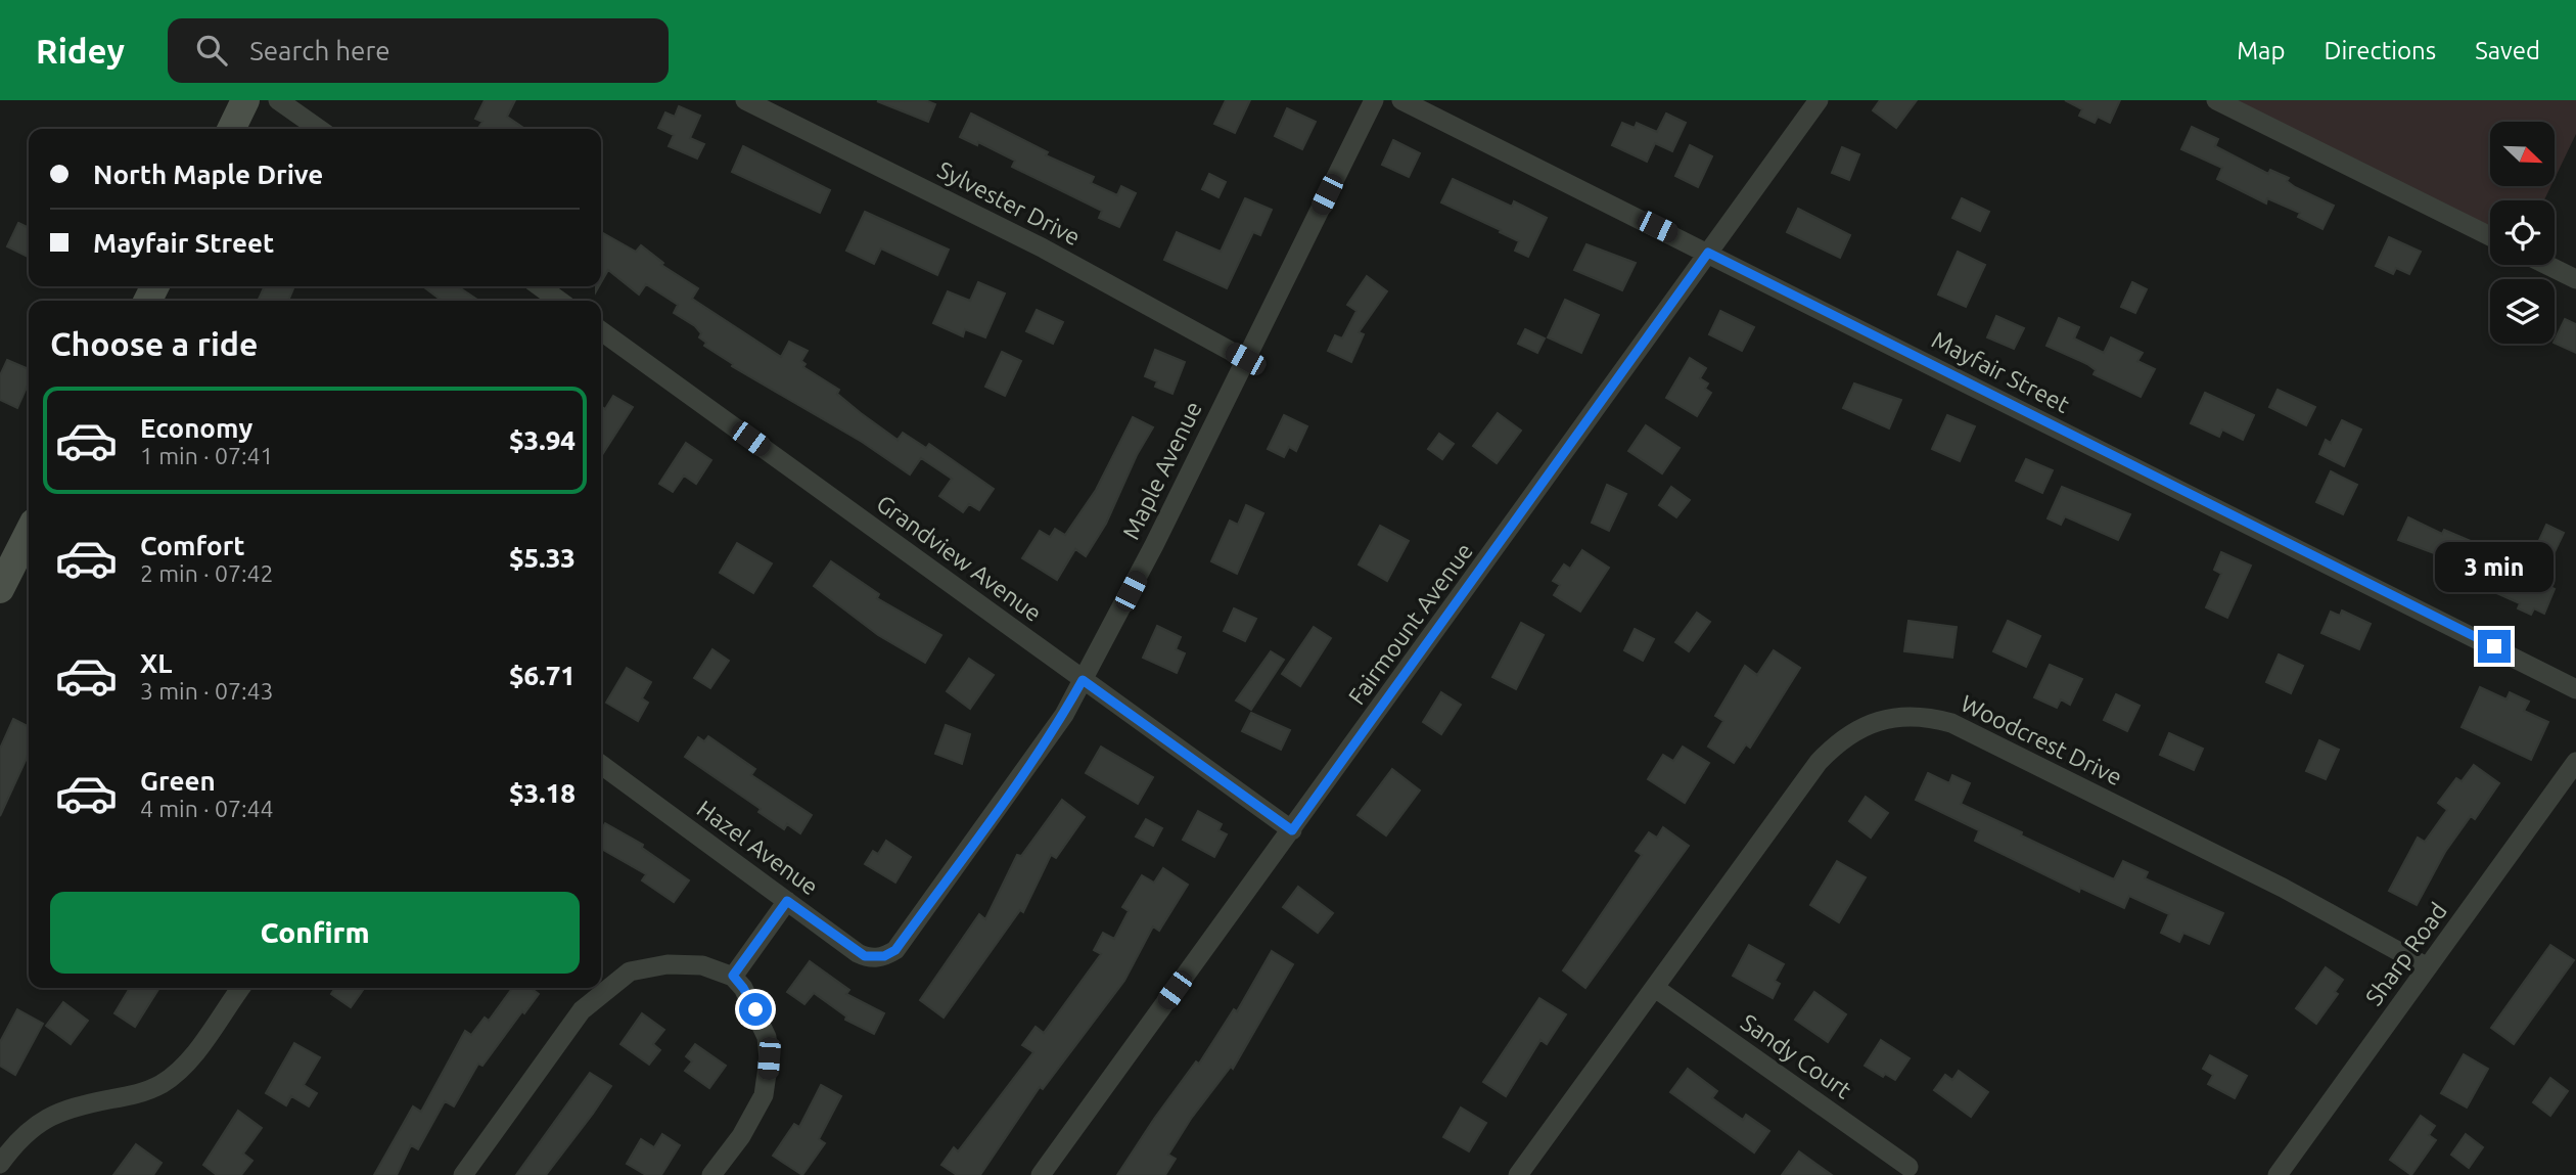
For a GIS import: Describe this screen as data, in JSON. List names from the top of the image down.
{
  "streets": {
    "street": [
      "Sylvester Drive",
      "Mayfair Street",
      "Maple Avenue",
      "Grandview Avenue",
      "Fairmount Avenue",
      "Woodcrest Drive",
      "Hazel Avenue",
      "Sharp Road",
      "Sandy Court"
    ]
  },
  "crossings": [
    ["Sylvester Drive", "Maple Avenue"],
    ["Mayfair Street", "Fairmount Avenue"],
    ["Maple Avenue", "Grandview Avenue"],
    ["Maple Avenue", "Hazel Avenue"],
    ["Grandview Avenue", "Fairmount Avenue"],
    ["Woodcrest Drive", "Sharp Road"],
    ["Woodcrest Drive", "Sandy Court"]
  ],
  "north": "bottom right",
  "page": {
    "header": "Ridey",
    "search": "Search here",
    "nav": ["Map", "Directions", "Saved"],
    "banner": ["North Maple Drive", "Mayfair Street"],
    "heading": "Choose a ride",
    "list": [
      {
        "name": "Economy",
        "note": "1 min · 07:41",
        "value": "$3.94"
      },
      {
        "name": "Comfort",
        "note": "2 min · 07:42",
        "value": "$5.33"
      },
      {
        "name": "XL",
        "note": "3 min · 07:43",
        "value": "$6.71"
      },
      {
        "name": "Green",
        "note": "4 min · 07:44",
        "value": "$3.18"
      }
    ],
    "bubble": "3 min",
    "buttons": "Confirm"
  }
}
